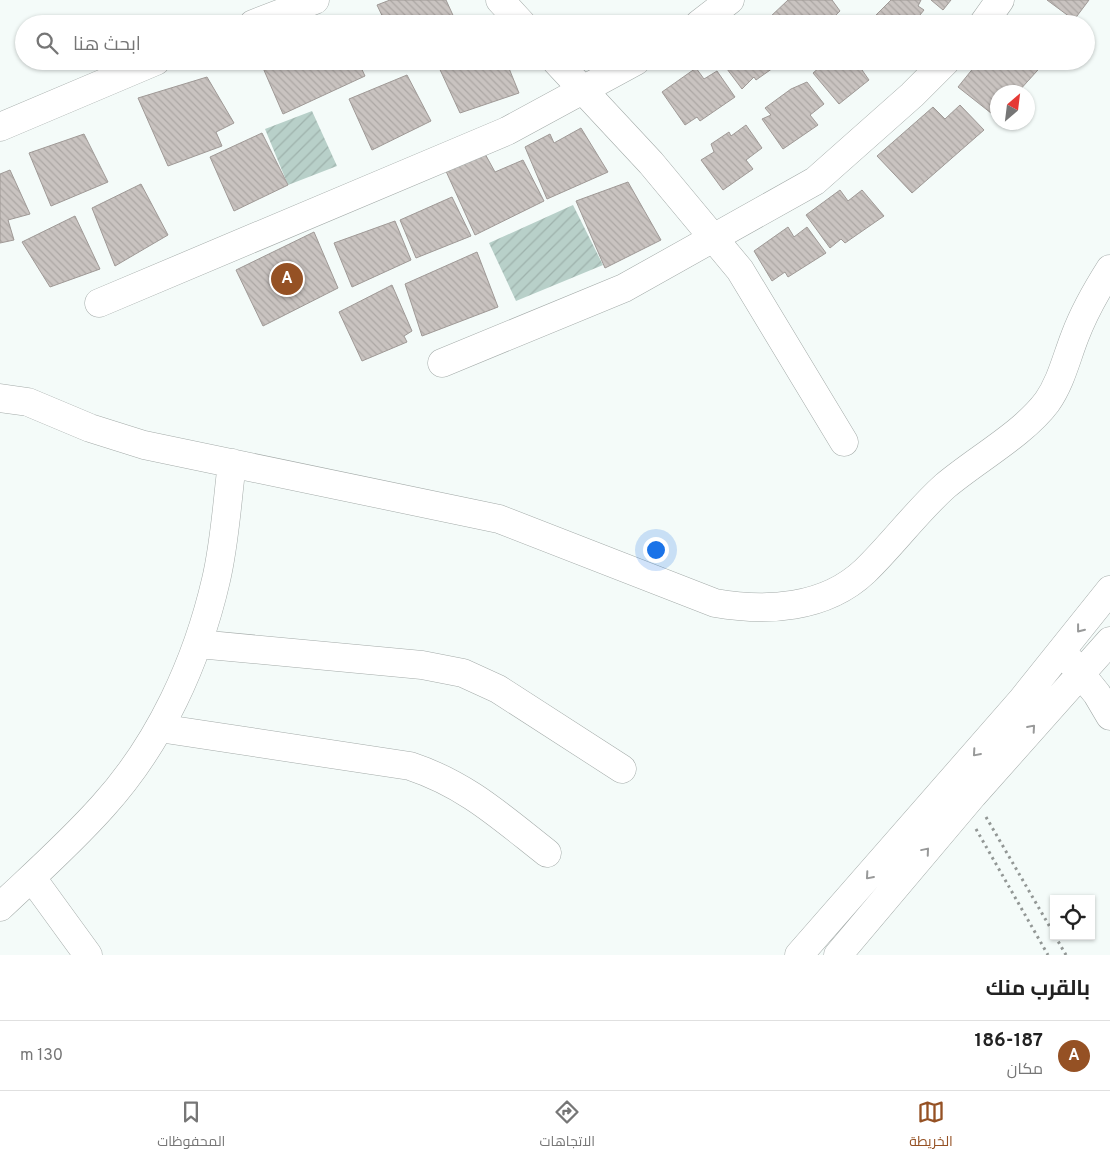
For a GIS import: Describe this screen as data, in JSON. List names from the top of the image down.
{
  "north": "top right",
  "page": {
    "search": "ابحث هنا",
    "pins": "A",
    "heading": "بالقرب منك",
    "list": [
      {
        "mark": "A",
        "name": "186-187",
        "note": "مكان",
        "value": "130 m"
      }
    ],
    "nav": ["الخريطة", "الاتجاهات", "المحفوظات"]
  }
}
